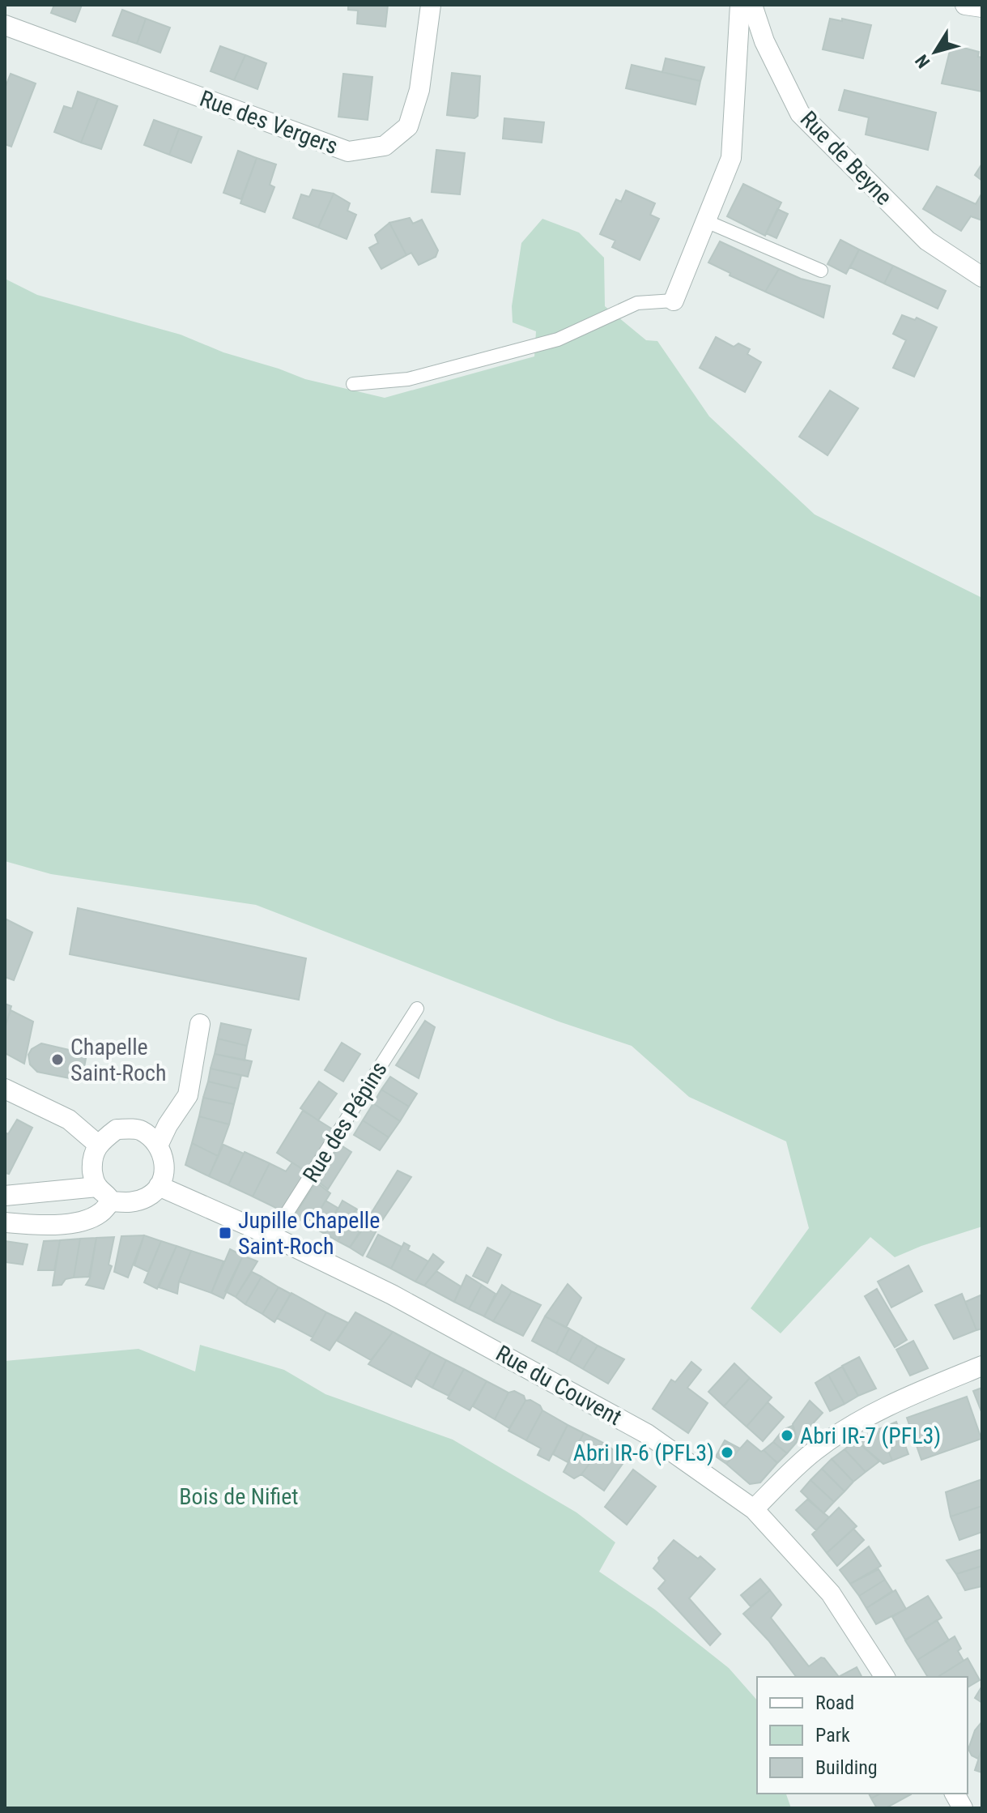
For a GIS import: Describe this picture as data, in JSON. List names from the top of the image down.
{
  "streets": {
    "street": ["Rue des Vergers", "Rue de Beyne", "Rue du Couvent"],
    "lane": ["Rue des Pépins"]
  },
  "crossings": [
    ["Rue des Pépins", "Rue du Couvent"]
  ],
  "parks": ["Bois de Nifiet"],
  "places": {
    "other": ["Chapelle Saint-Roch", "Abri IR-7 (PFL3)", "Abri IR-6 (PFL3)"],
    "transit": ["Jupille Chapelle Saint-Roch"]
  },
  "legend": ["Road", "Park", "Building"],
  "north": "bottom left"
}
